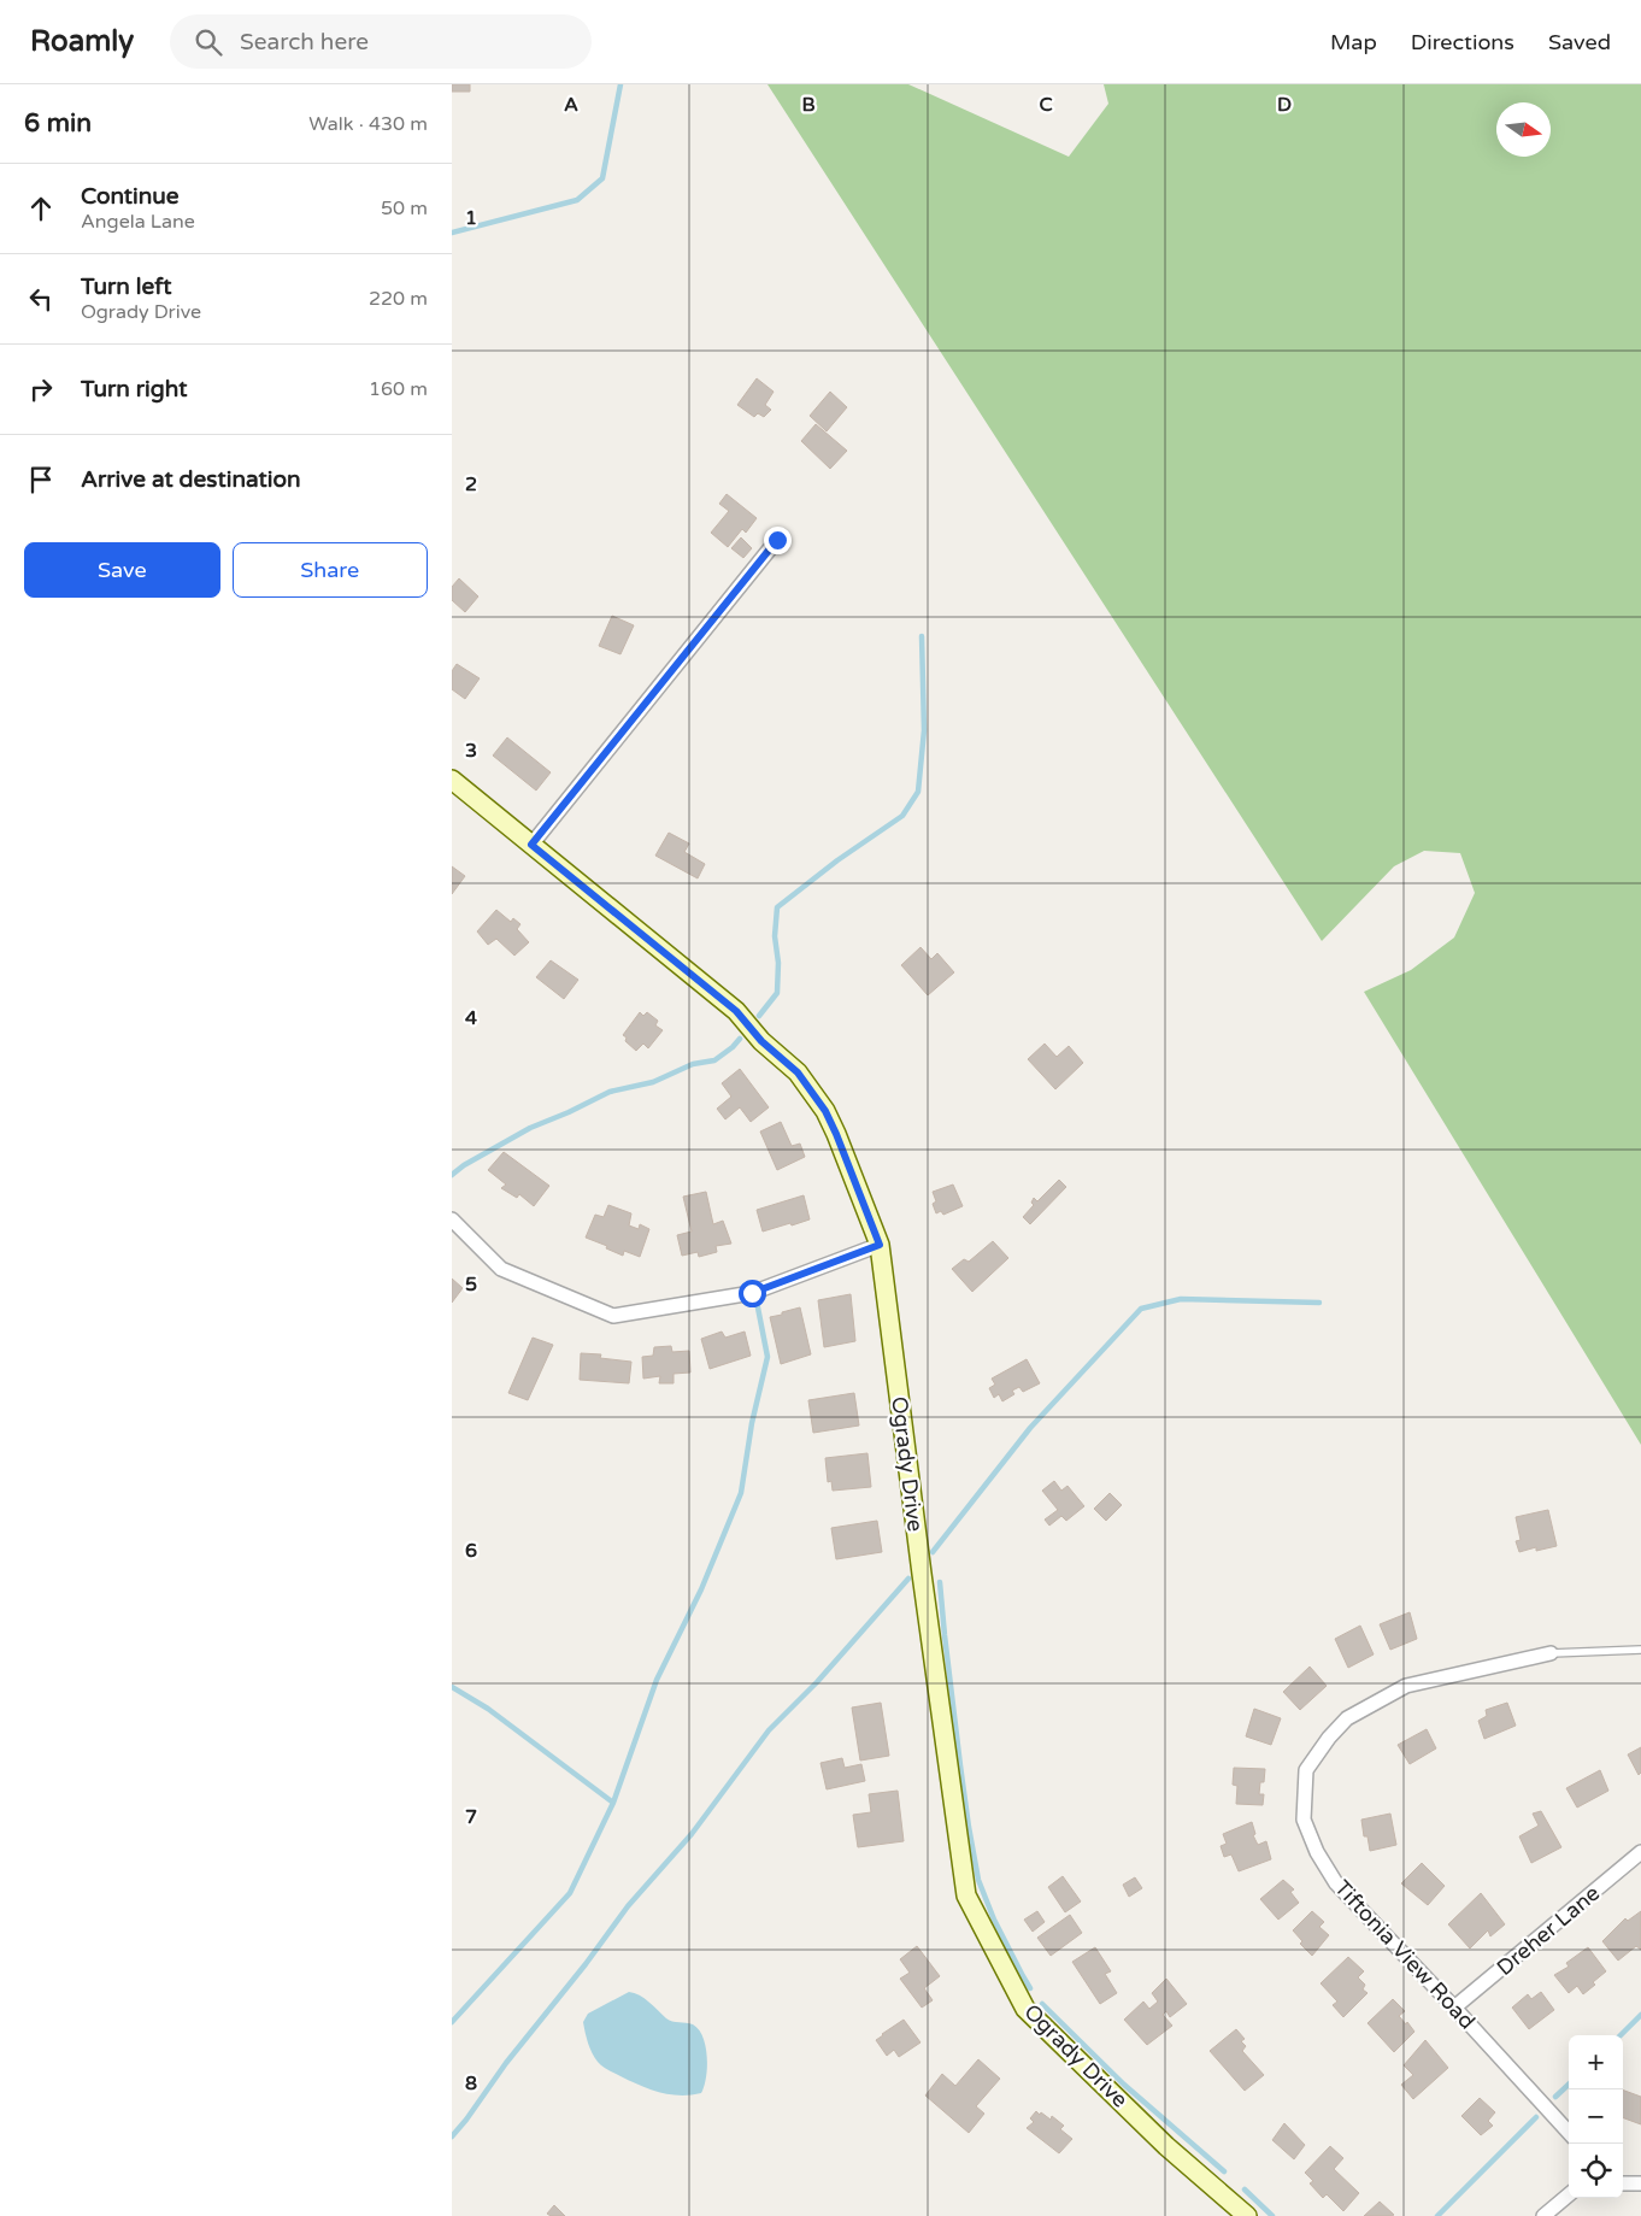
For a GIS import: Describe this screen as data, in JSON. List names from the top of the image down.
{
  "streets": {
    "street": ["Ogrady Drive", "Dreher Lane", "Tiftonia View Road"]
  },
  "crossings": [
    ["Dreher Lane", "Tiftonia View Road"]
  ],
  "north": "right",
  "page": {
    "header": "Roamly",
    "search": "Search here",
    "nav": ["Map", "Directions", "Saved"],
    "heading": ["6 min", "Walk · 430 m"],
    "list": [
      ["Continue", "Angela Lane", "50 m"],
      ["Turn left", "Ogrady Drive", "220 m"],
      ["Turn right", "160 m"],
      "Arrive at destination"
    ],
    "buttons": ["Save", "Share"],
    "map_buttons": ["+", "−"]
  },
  "grid": {
    "columns": [
      "A",
      "B",
      "C",
      "D"
    ],
    "rows": [
      "1",
      "2",
      "3",
      "4",
      "5",
      "6",
      "7",
      "8"
    ]
  }
}
